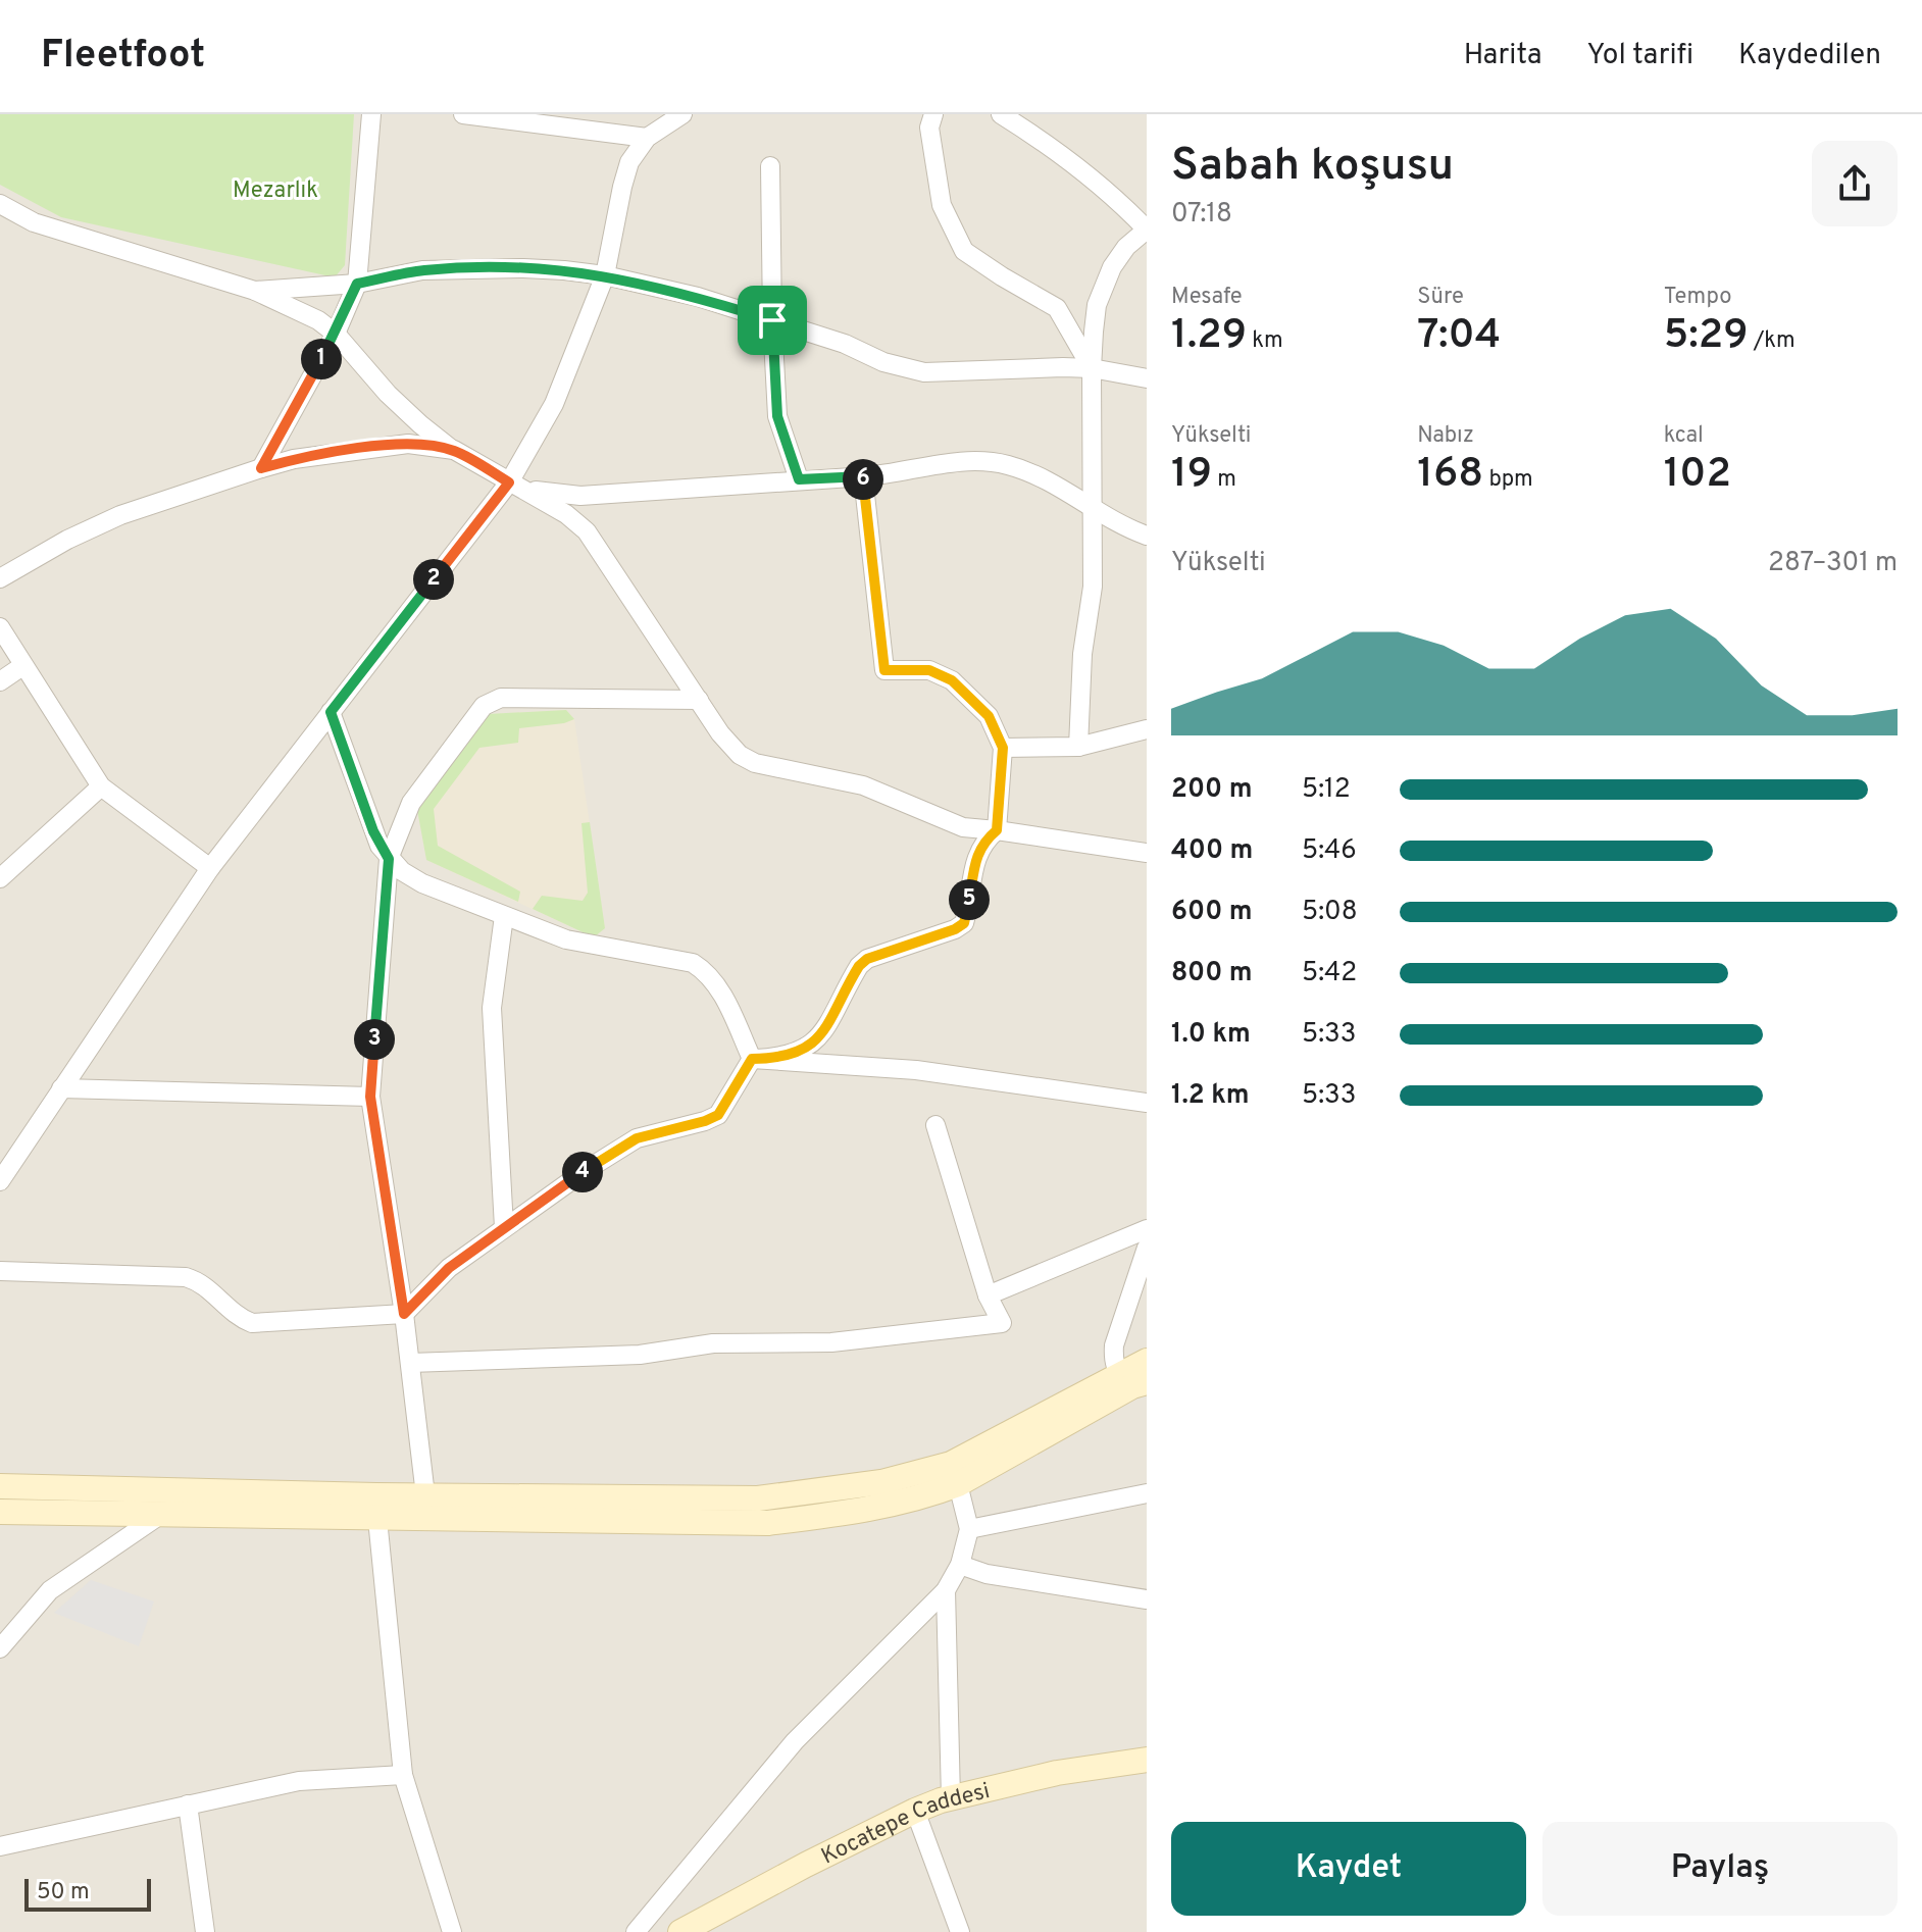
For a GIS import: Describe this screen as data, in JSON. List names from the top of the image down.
{
  "streets": {
    "main road": ["Kocatepe Caddesi"]
  },
  "parks": ["Mezarlık"],
  "scale_bar": "50 m",
  "page": {
    "header": "Fleetfoot",
    "nav": ["Harita", "Yol tarifi", "Kaydedilen"],
    "heading": ["Sabah koşusu", "07:18"],
    "stats": [
      ["Mesafe", "1.29 km"],
      ["Süre", "7:04"],
      ["Tempo", "5:29 /km"],
      ["Yükselti", "19 m"],
      ["Nabız", "168 bpm"],
      ["kcal", "102"]
    ],
    "pins": [
      "1",
      "6",
      "2",
      "5",
      "3",
      "4"
    ],
    "chart": ["Yükselti", "287–301 m"],
    "list": [
      {
        "name": "200 m",
        "note": "5:12"
      },
      {
        "name": "400 m",
        "note": "5:46"
      },
      {
        "name": "600 m",
        "note": "5:08"
      },
      {
        "name": "800 m",
        "note": "5:42"
      },
      {
        "name": "1.0 km",
        "note": "5:33"
      },
      {
        "name": "1.2 km",
        "note": "5:33"
      }
    ],
    "buttons": ["Kaydet", "Paylaş"],
    "scale": "50 m"
  }
}
